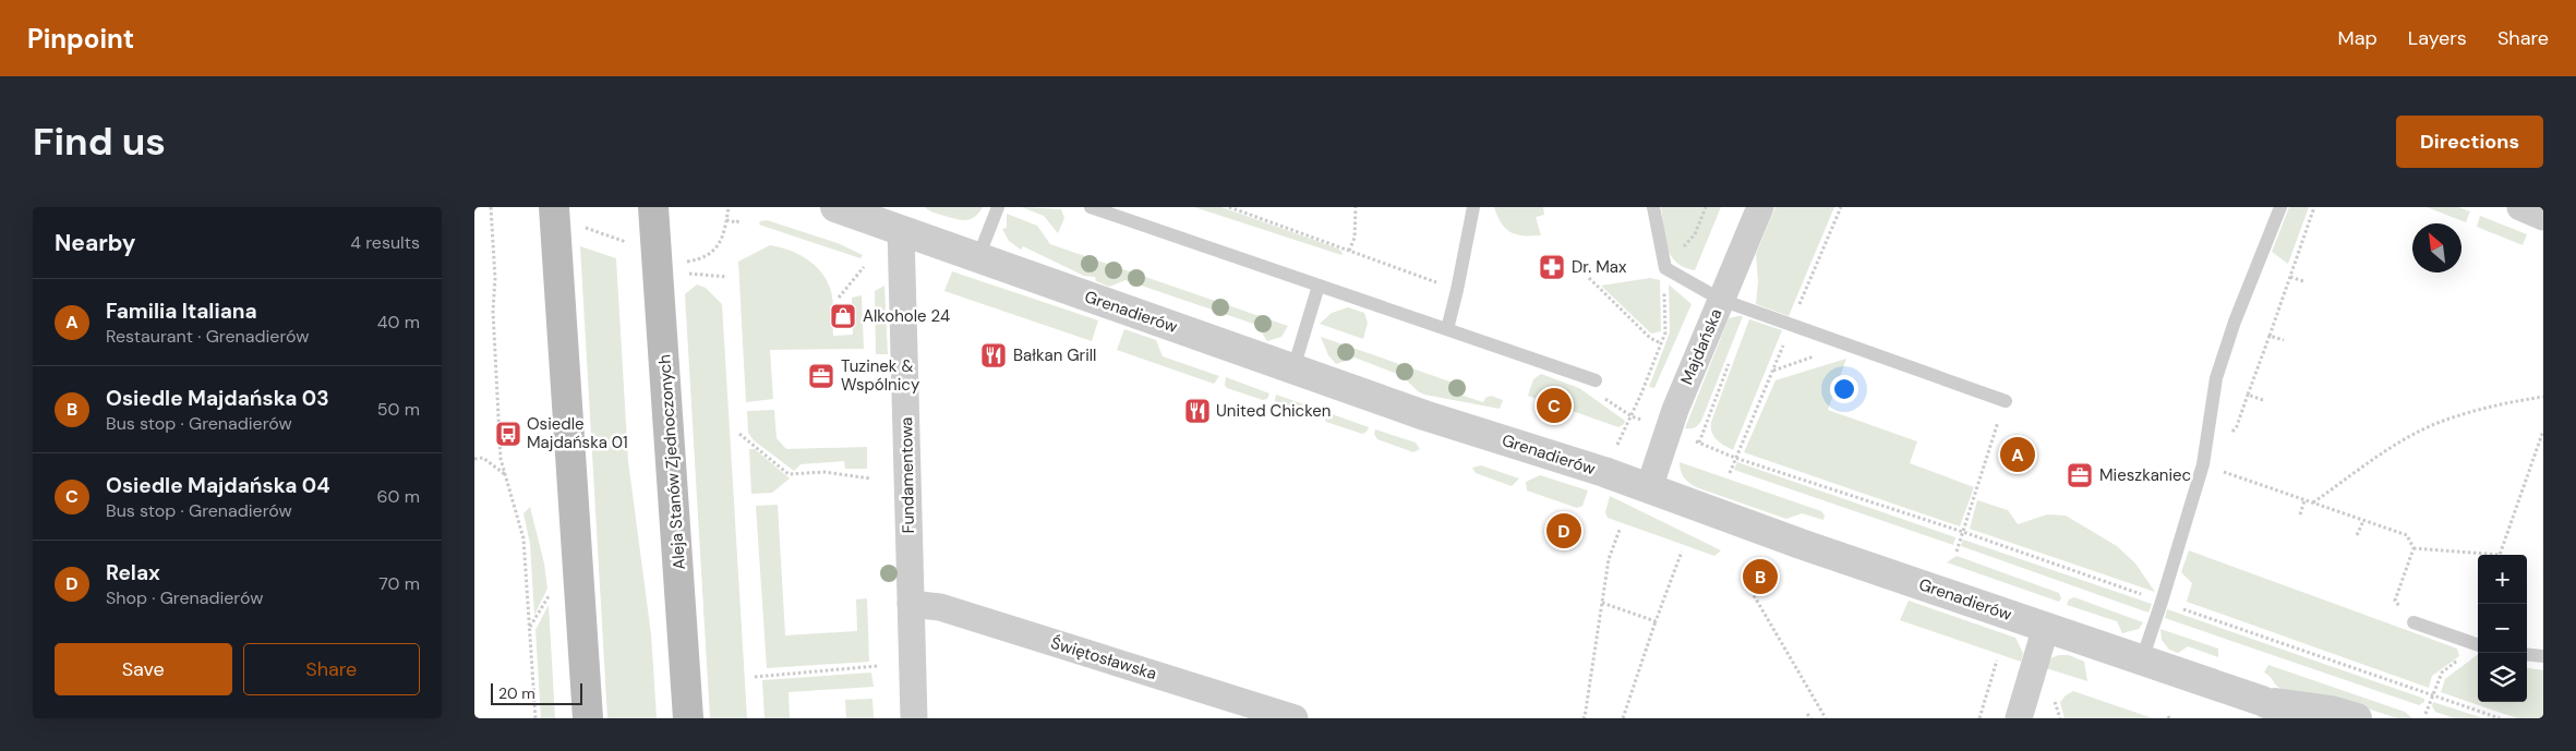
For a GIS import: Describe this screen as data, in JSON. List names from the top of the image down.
{
  "streets": {
    "main road": ["Aleja Stanów Zjednoczonych"],
    "street": [
      "Grenadierów",
      "Majdańska",
      "Fundamentowa",
      "Świętosławska"
    ]
  },
  "crossings": [
    ["Grenadierów", "Majdańska"],
    ["Grenadierów", "Fundamentowa"],
    ["Fundamentowa", "Świętosławska"]
  ],
  "places": {
    "pharmacy": ["Dr. Max"],
    "shop": ["Alkohole 24"],
    "restaurant": ["Bałkan Grill", "United Chicken"],
    "office": ["Tuzinek & Wspólnicy", "Mieszkaniec"],
    "bus stop": ["Osiedle Majdańska 01"]
  },
  "scale_bar": "20 m",
  "north": "top left",
  "page": {
    "header": "Pinpoint",
    "nav": ["Map", "Layers", "Share"],
    "buttons": [
      "Directions",
      ["Save", "Share"]
    ],
    "title": "Find us",
    "heading": ["Nearby", "4 results"],
    "list": [
      {
        "mark": "A",
        "name": "Familia Italiana",
        "note": "Restaurant · Grenadierów",
        "value": "40 m"
      },
      {
        "mark": "B",
        "name": "Osiedle Majdańska 03",
        "note": "Bus stop · Grenadierów",
        "value": "50 m"
      },
      {
        "mark": "C",
        "name": "Osiedle Majdańska 04",
        "note": "Bus stop · Grenadierów",
        "value": "60 m"
      },
      {
        "mark": "D",
        "name": "Relax",
        "note": "Shop · Grenadierów",
        "value": "70 m"
      }
    ],
    "pins": [
      "C",
      "A",
      "D",
      "B"
    ],
    "map_buttons": ["+", "−"],
    "scale": "20 m"
  }
}
